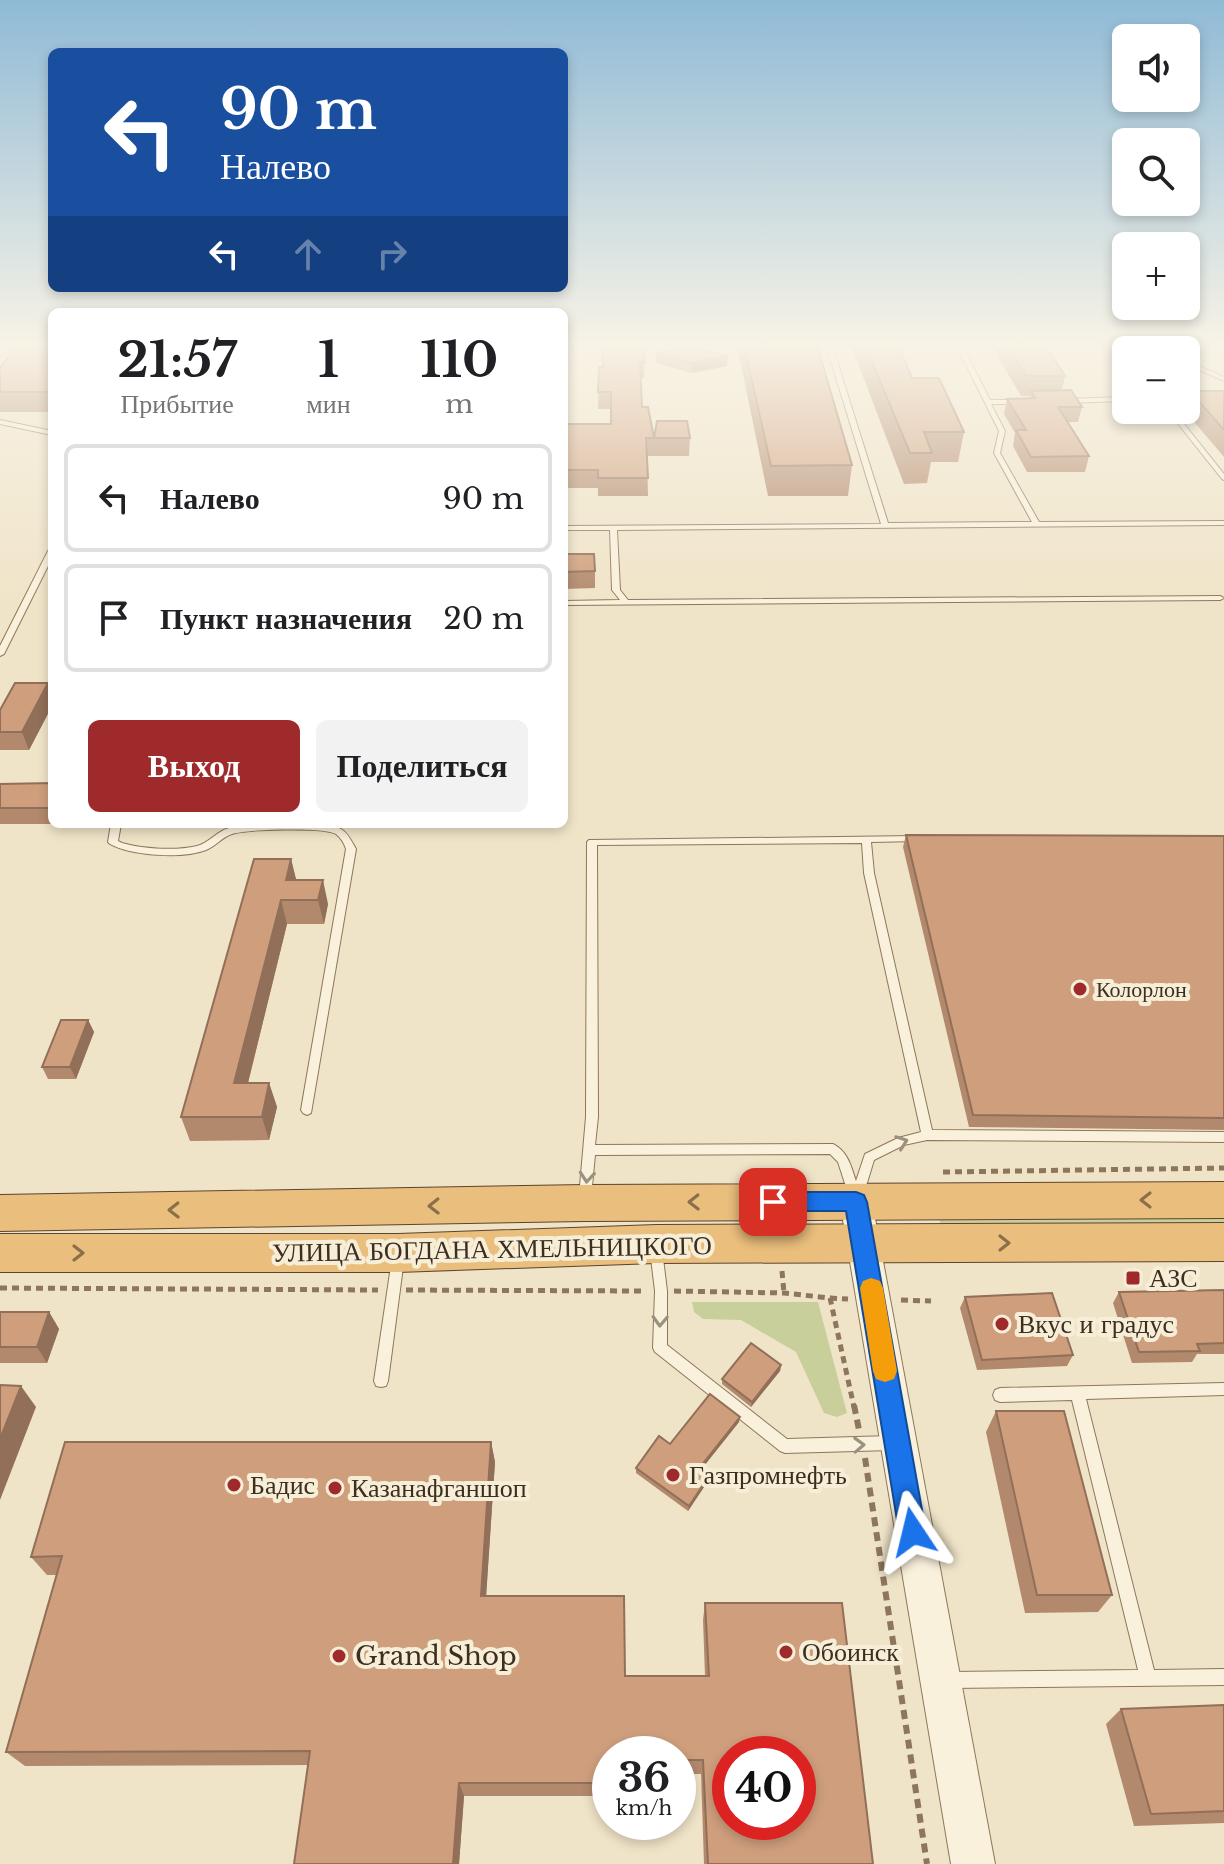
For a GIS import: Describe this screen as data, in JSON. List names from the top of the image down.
{
  "streets": {
    "highway": ["УЛИЦА БОГДАНА ХМЕЛЬНИЦКОГО"]
  },
  "places": {
    "other": [
      "Колорлон",
      "Вкус и градус",
      "Газпромнефть",
      "Бадис",
      "Казанафганшоп",
      "Обоинск",
      "Grand Shop"
    ],
    "transit": ["АЗС"]
  },
  "page": {
    "map_buttons": ["+", "−"],
    "turn": ["90 m", "Налево"],
    "eta": [
      "21:57",
      "Прибытие",
      "1",
      "мин",
      "110",
      "m"
    ],
    "list": [
      {
        "name": "Налево",
        "value": "90 m"
      },
      {
        "name": "Пункт назначения",
        "value": "20 m"
      }
    ],
    "buttons": ["Выход", "Поделиться"],
    "speed": "36 km/h",
    "limit": "40"
  }
}
